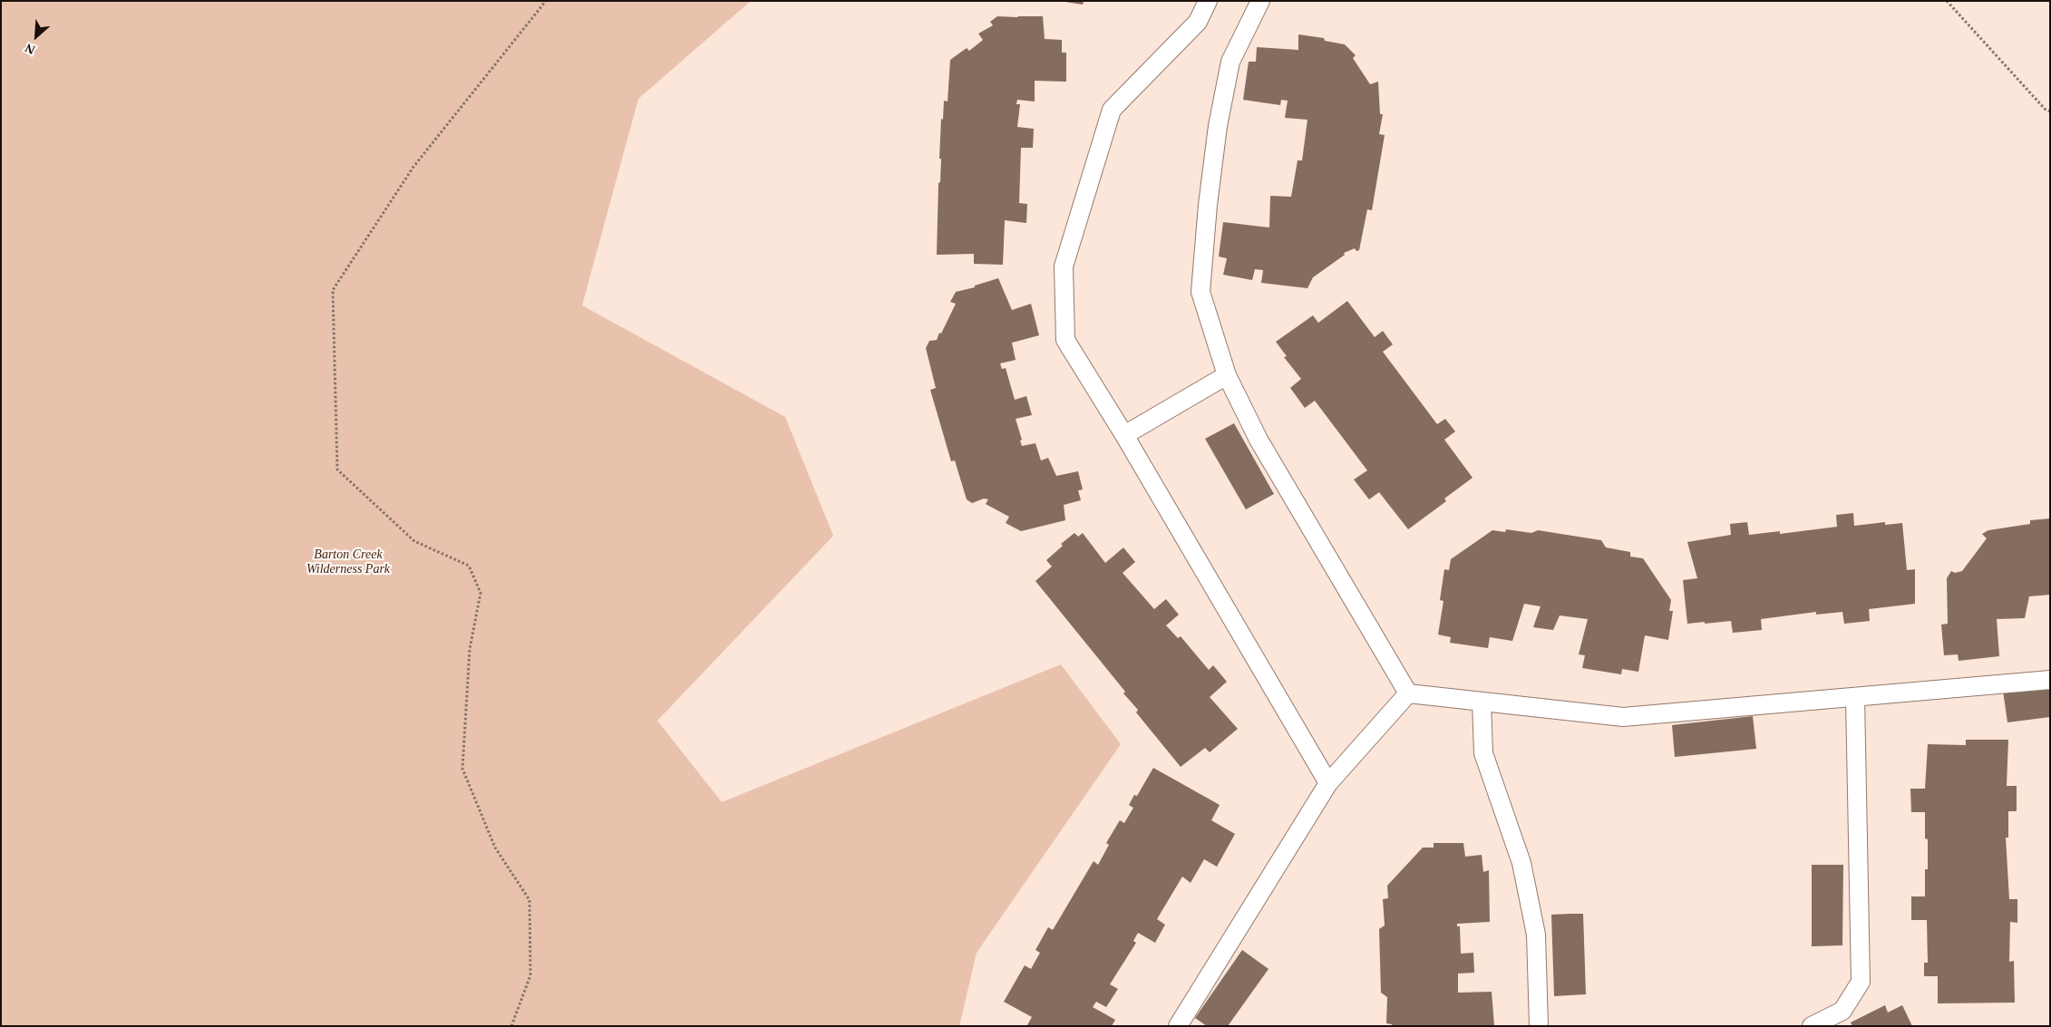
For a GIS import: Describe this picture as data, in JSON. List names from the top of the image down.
{
  "parks": ["Barton Creek Wilderness Park"],
  "north": "bottom left"
}
